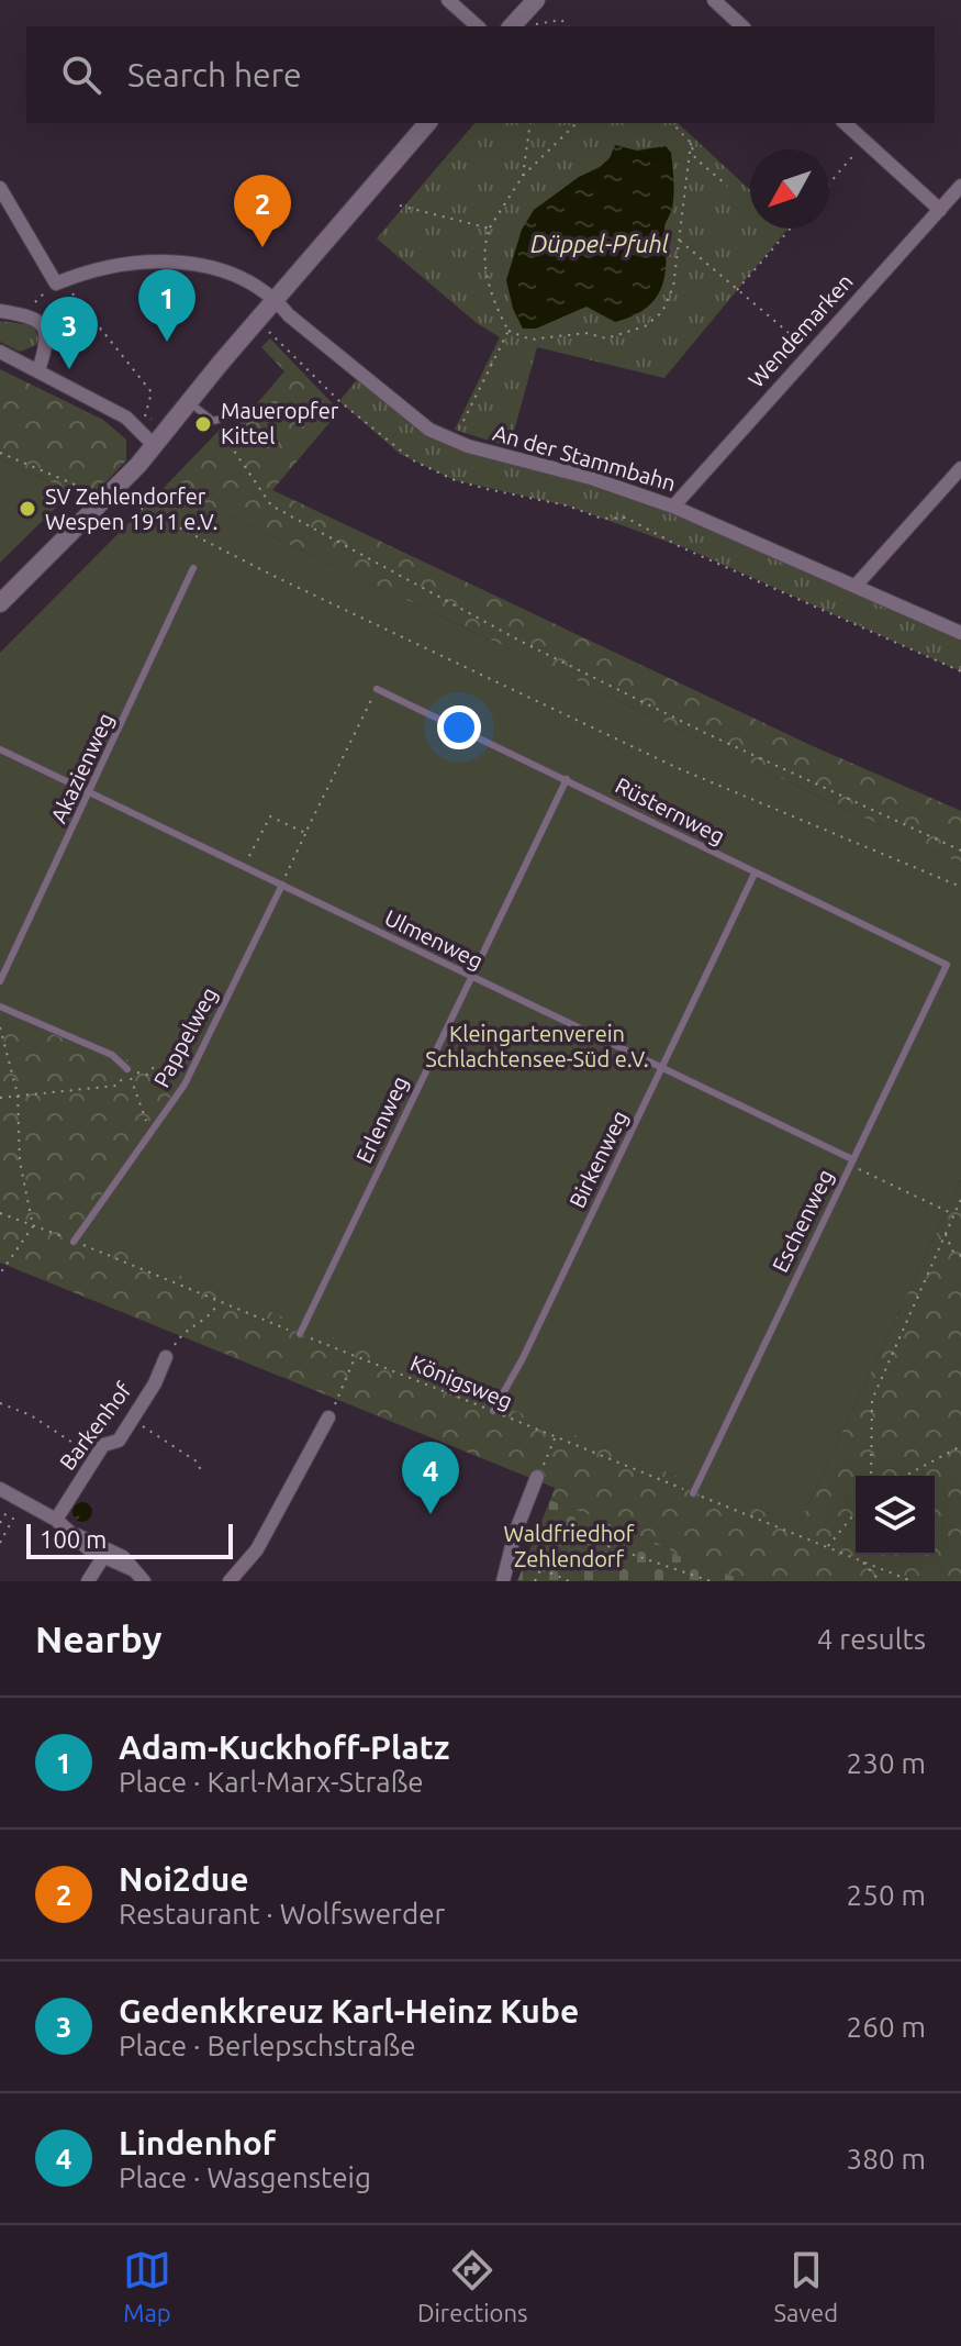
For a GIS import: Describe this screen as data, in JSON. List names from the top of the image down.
{
  "streets": {
    "street": ["Wendemarken", "An der Stammbahn", "Barkenhof"],
    "lane": [
      "Akazienweg",
      "Rüsternweg",
      "Ulmenweg",
      "Pappelweg",
      "Erlenweg",
      "Birkenweg",
      "Eschenweg"
    ],
    "path": ["Königsweg"]
  },
  "crossings": [
    ["Wendemarken", "An der Stammbahn"],
    ["Akazienweg", "Ulmenweg"],
    ["Rüsternweg", "Erlenweg"],
    ["Rüsternweg", "Birkenweg"],
    ["Rüsternweg", "Eschenweg"],
    ["Ulmenweg", "Pappelweg"],
    ["Ulmenweg", "Erlenweg"],
    ["Ulmenweg", "Birkenweg"],
    ["Ulmenweg", "Eschenweg"],
    ["Pappelweg", "Königsweg"],
    ["Erlenweg", "Königsweg"],
    ["Birkenweg", "Königsweg"],
    ["Eschenweg", "Königsweg"]
  ],
  "water": ["Düppel-Pfuhl"],
  "parks": ["Kleingartenverein Schlachtensee-Süd e.V.", "Waldfriedhof Zehlendorf"],
  "places": ["Maueropfer Kittel", "SV Zehlendorfer Wespen 1911 e.V."],
  "scale_bar": "100 m",
  "north": "bottom left",
  "page": {
    "search": "Search here",
    "pins": [
      "2",
      "1",
      "3",
      "4"
    ],
    "scale": "100 m",
    "heading": ["Nearby", "4 results"],
    "list": [
      {
        "mark": "1",
        "name": "Adam-Kuckhoff-Platz",
        "note": "Place · Karl-Marx-Straße",
        "value": "230 m"
      },
      {
        "mark": "2",
        "name": "Noi2due",
        "note": "Restaurant · Wolfswerder",
        "value": "250 m"
      },
      {
        "mark": "3",
        "name": "Gedenkkreuz Karl-Heinz Kube",
        "note": "Place · Berlepschstraße",
        "value": "260 m"
      },
      {
        "mark": "4",
        "name": "Lindenhof",
        "note": "Place · Wasgensteig",
        "value": "380 m"
      }
    ],
    "nav": ["Map", "Directions", "Saved"]
  }
}
